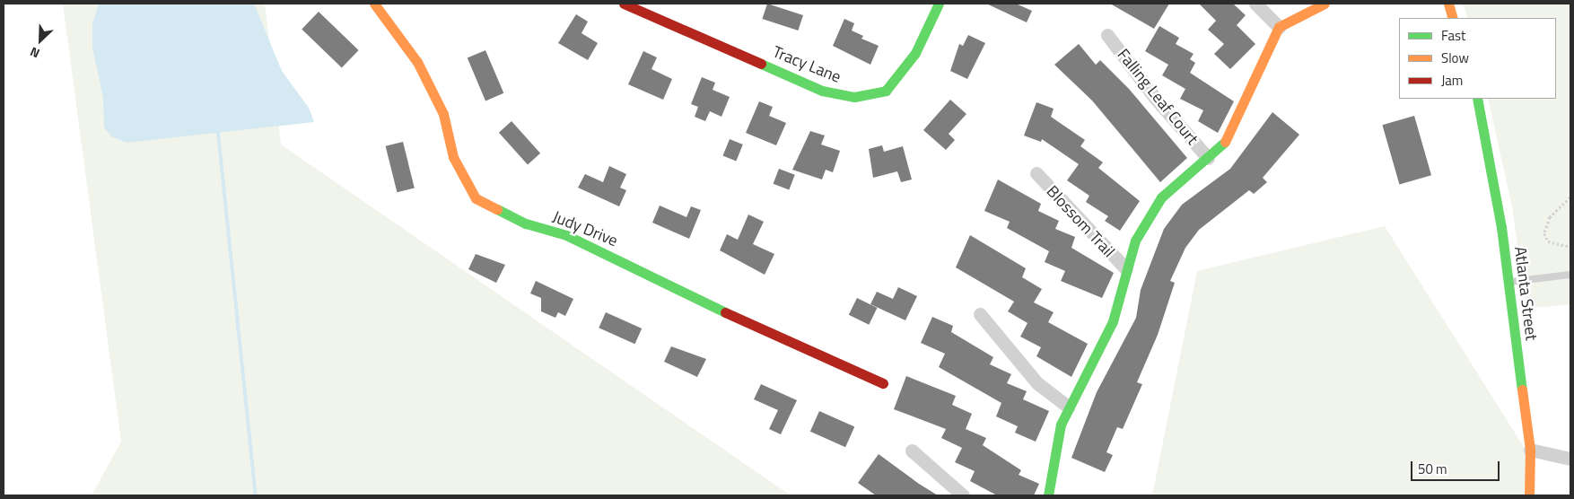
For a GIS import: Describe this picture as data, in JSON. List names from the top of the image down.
{
  "streets": {
    "street": [
      "Tracy Lane",
      "Falling Leaf Court",
      "Blossom Trail",
      "Judy Drive",
      "Atlanta Street"
    ]
  },
  "legend": ["Fast", "Slow", "Jam"],
  "scale_bar": "50 m",
  "north": "bottom left"
}
